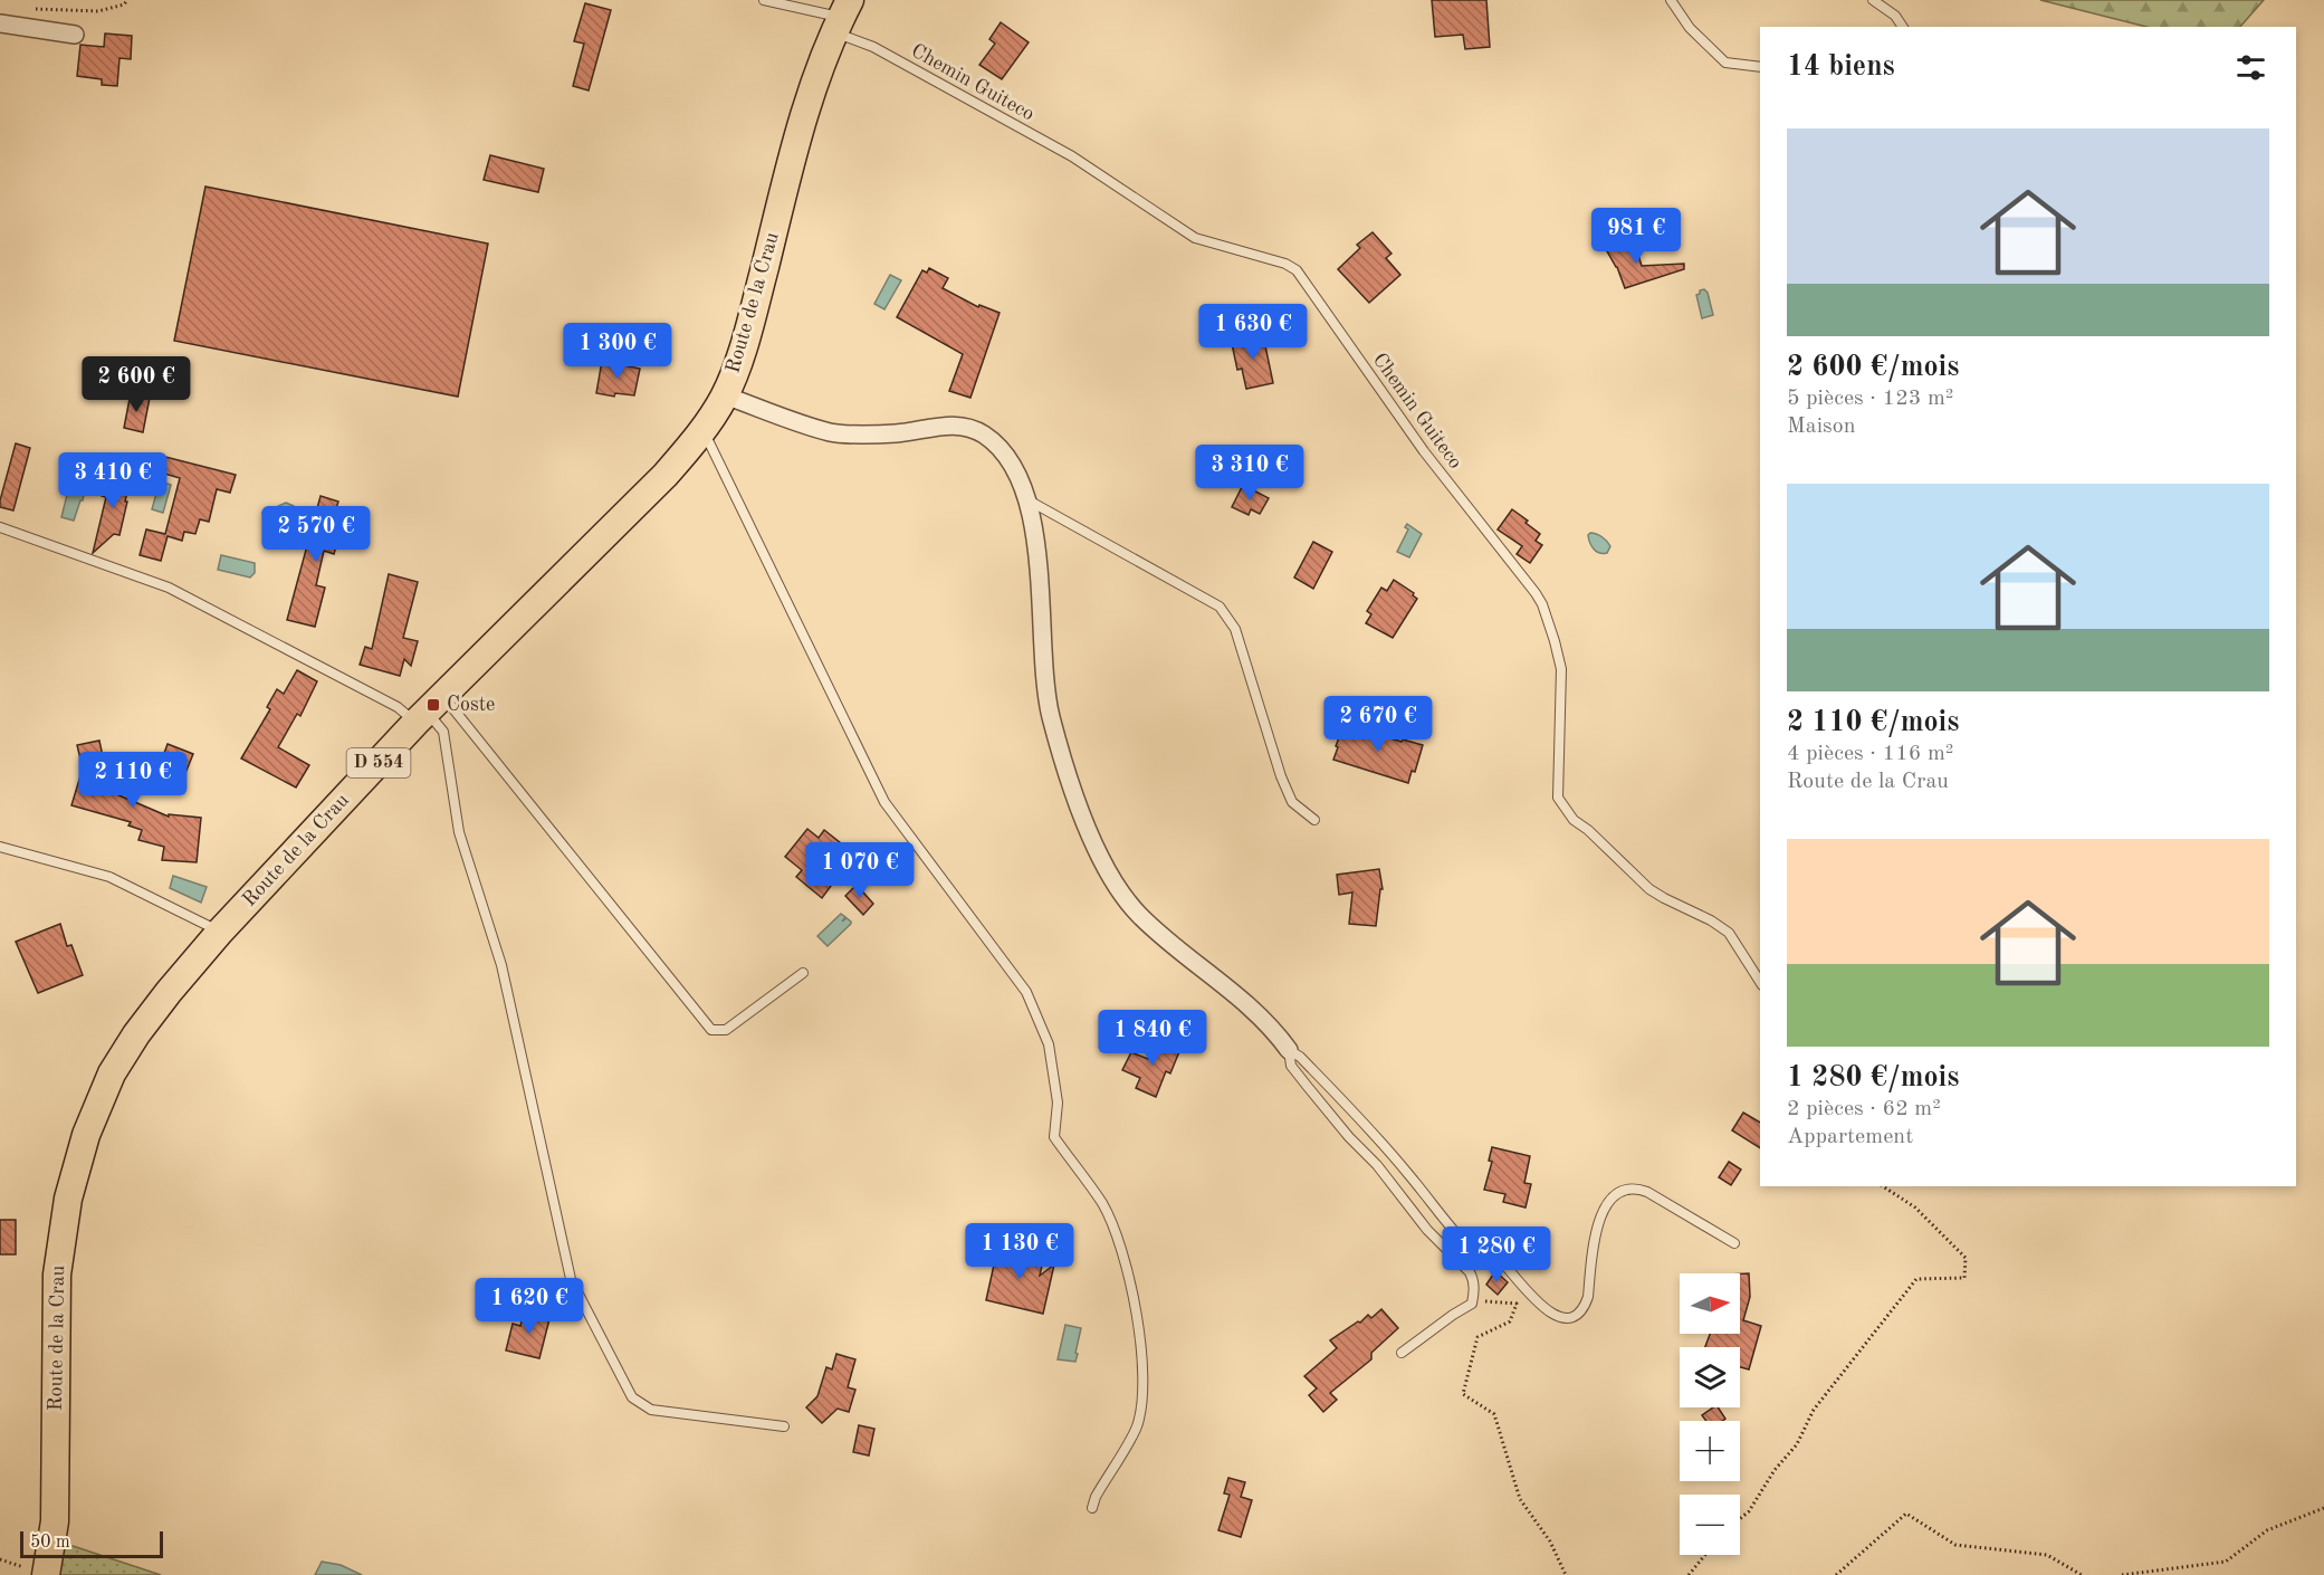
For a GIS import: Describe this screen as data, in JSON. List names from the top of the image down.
{
  "streets": {
    "main road": ["Route de la Crau", "D 554"],
    "lane": ["Chemin Guiteco"]
  },
  "crossings": [
    ["Chemin Guiteco", "Route de la Crau"]
  ],
  "places": {
    "transit": ["Coste"]
  },
  "scale_bar": "50 m",
  "north": "right",
  "page": {
    "heading": "14 biens",
    "list": [
      {
        "name": "2 600 €/mois",
        "note": "5 pièces · 123 m² · Maison"
      },
      {
        "name": "2 110 €/mois",
        "note": "4 pièces · 116 m² · Route de la Crau"
      },
      {
        "name": "1 280 €/mois",
        "note": "2 pièces · 62 m² · Appartement"
      }
    ],
    "price": [
      "981 €",
      "1 630 €",
      "1 300 €",
      "2 600 €",
      "3 310 €",
      "3 410 €",
      "2 570 €",
      "2 670 €",
      "2 110 €",
      "1 070 €",
      "1 840 €",
      "1 130 €",
      "1 280 €",
      "1 620 €"
    ],
    "map_buttons": ["+", "−"],
    "scale": "50 m"
  }
}
